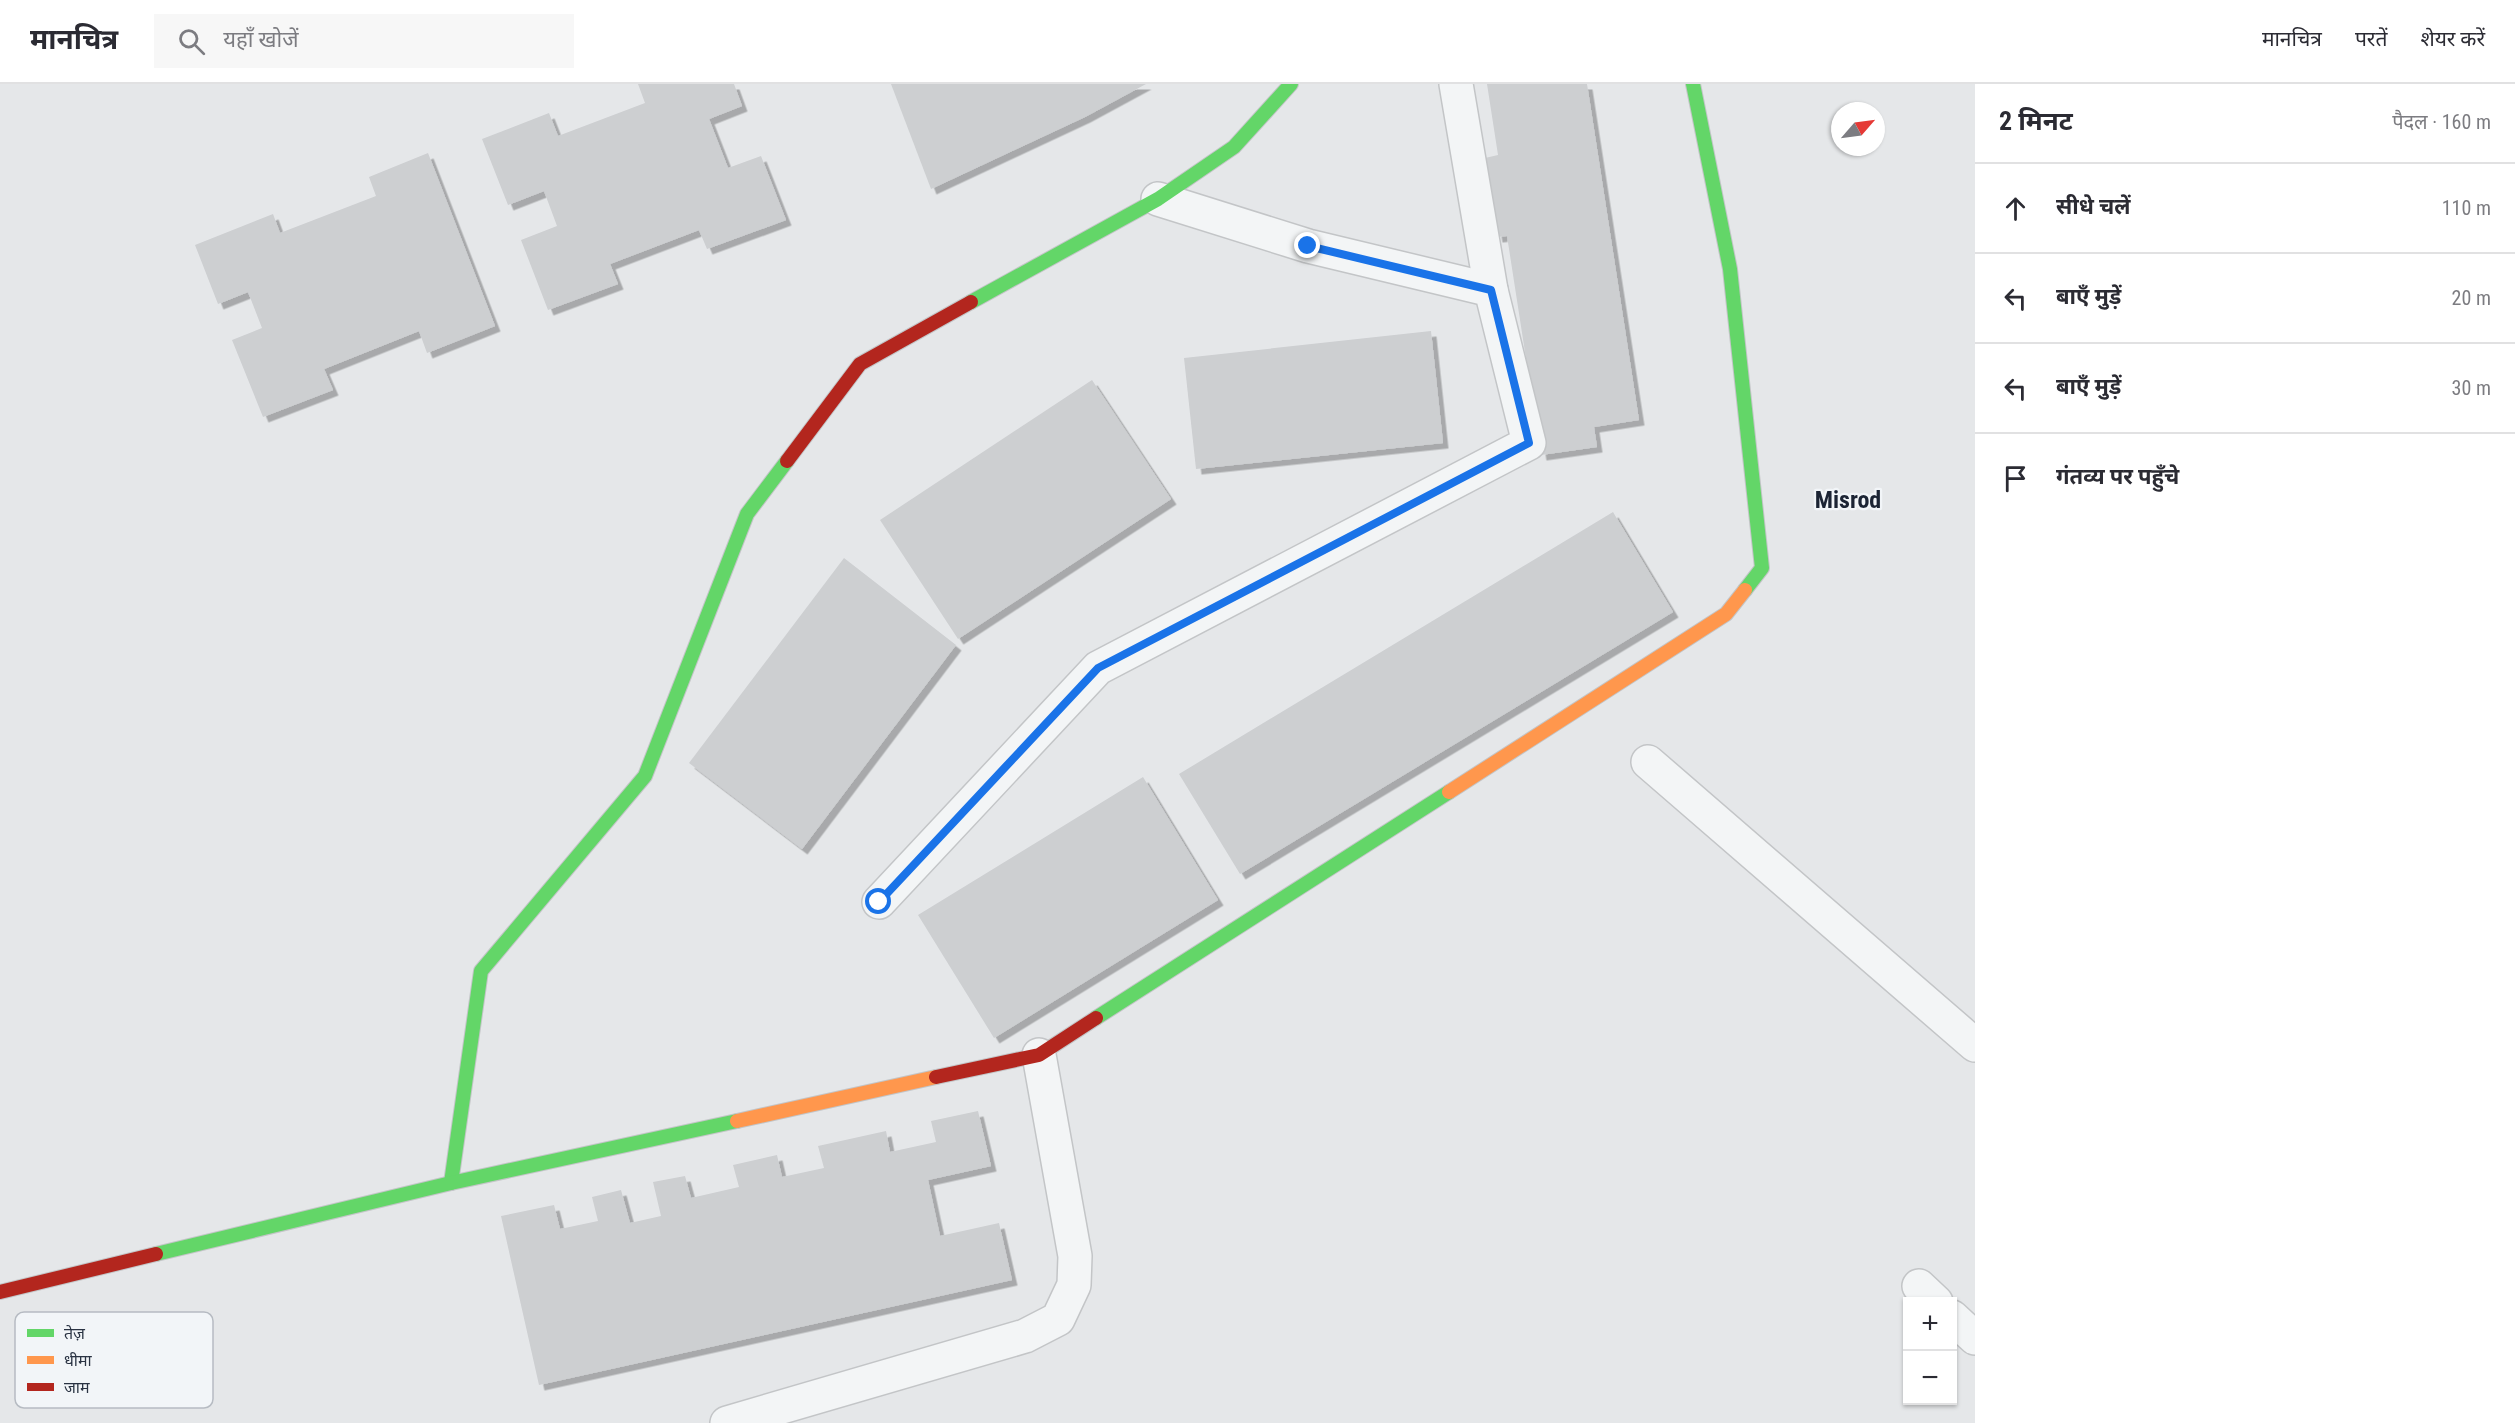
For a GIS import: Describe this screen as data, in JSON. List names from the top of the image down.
{
  "districts": ["Misrod"],
  "legend": ["तेज़", "धीमा", "जाम"],
  "north": "top right",
  "page": {
    "header": "मानचित्र",
    "search": "यहाँ खोजें",
    "nav": ["मानचित्र", "परतें", "शेयर करें"],
    "heading": ["2 मिनट", "पैदल · 160 m"],
    "list": [
      ["सीधे चलें", "110 m"],
      ["बाएँ मुड़ें", "20 m"],
      ["बाएँ मुड़ें", "30 m"],
      "गंतव्य पर पहुँचे"
    ],
    "map_buttons": ["+", "−"]
  }
}
